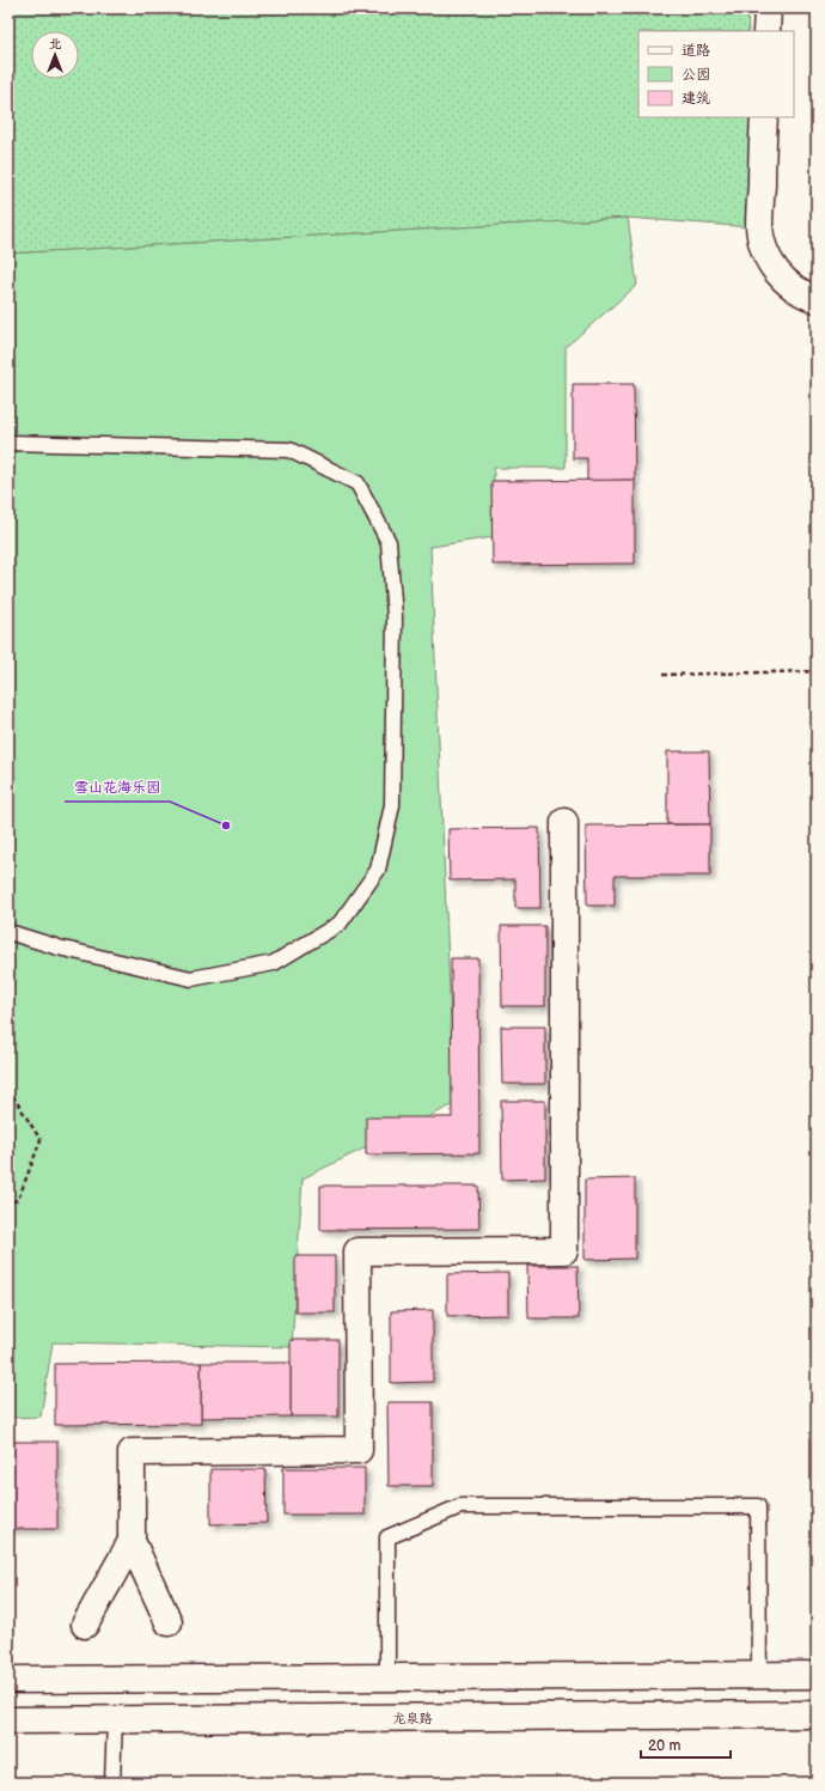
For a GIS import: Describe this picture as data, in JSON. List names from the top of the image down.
{
  "streets": {
    "main road": ["龙泉路"]
  },
  "places": ["雪山花海乐园"],
  "legend": ["道路", "公园", "建筑"],
  "scale_bar": "20 m",
  "north": "top"
}
